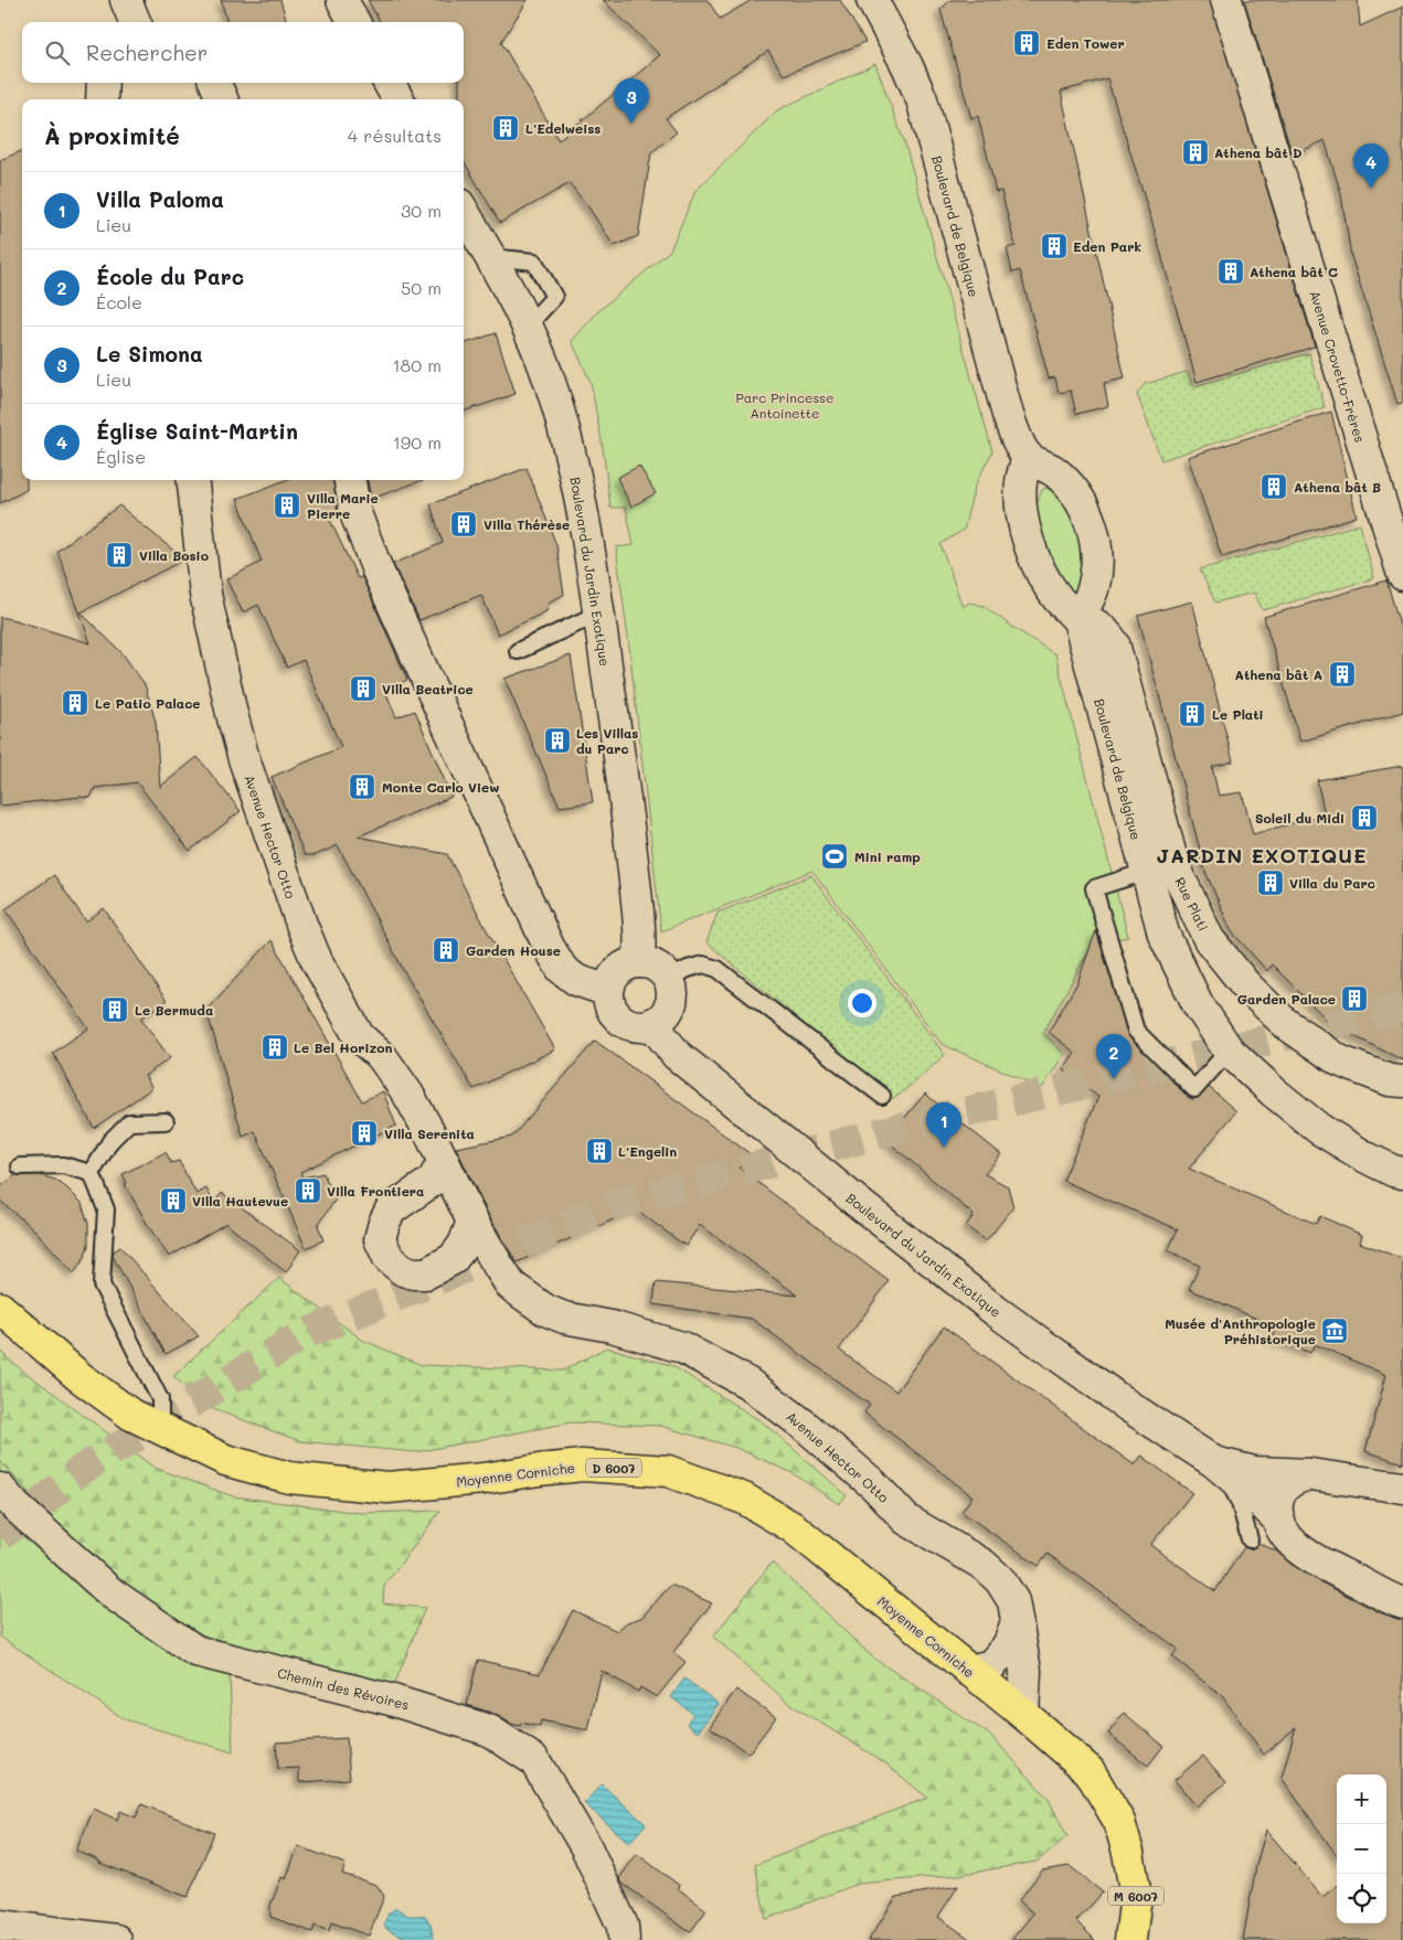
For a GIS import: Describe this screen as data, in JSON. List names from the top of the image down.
{
  "streets": {
    "main road": ["D 6007", "Moyenne Corniche", "M 6007"],
    "street": [
      "Boulevard de Belgique",
      "Avenue Crovetto-Frères",
      "Boulevard du Jardin Exotique",
      "Avenue Hector Otto",
      "Rue Plati",
      "Chemin des Révoires"
    ]
  },
  "crossings": [
    ["Boulevard de Belgique", "Rue Plati"],
    ["Avenue Hector Otto", "Moyenne Corniche"],
    ["Moyenne Corniche", "M 6007"]
  ],
  "districts": ["JARDIN EXOTIQUE"],
  "parks": ["Parc Princesse Antoinette"],
  "places": {
    "building": [
      "Eden Tower",
      "L'Edelweiss",
      "Athena bât D",
      "Eden Park",
      "Athena bât C",
      "Athena bât B",
      "Villa Marie Pierre",
      "Villa Thérèse",
      "Villa Bosio",
      "Athena bât A",
      "Villa Beatrice",
      "Le Patio Palace",
      "Le Plati",
      "Les Villas du Parc",
      "Monte Carlo View",
      "Soleil du Midi",
      "Villa du Parc",
      "Garden House",
      "Garden Palace",
      "Le Bermuda",
      "Le Bel Horizon",
      "Villa Serenita",
      "L'Engelin",
      "Villa Frontiera",
      "Villa Hautevue"
    ],
    "sports": ["Mini ramp"],
    "museum": ["Musée d'Anthropologie Préhistorique"]
  },
  "page": {
    "search": "Rechercher",
    "pins": [
      "3",
      "4",
      "2",
      "1"
    ],
    "heading": ["À proximité", "4 résultats"],
    "list": [
      {
        "mark": "1",
        "name": "Villa Paloma",
        "note": "Lieu",
        "value": "30 m"
      },
      {
        "mark": "2",
        "name": "École du Parc",
        "note": "École",
        "value": "50 m"
      },
      {
        "mark": "3",
        "name": "Le Simona",
        "note": "Lieu",
        "value": "180 m"
      },
      {
        "mark": "4",
        "name": "Église Saint-Martin",
        "note": "Église",
        "value": "190 m"
      }
    ],
    "map_buttons": ["+", "−"]
  }
}
